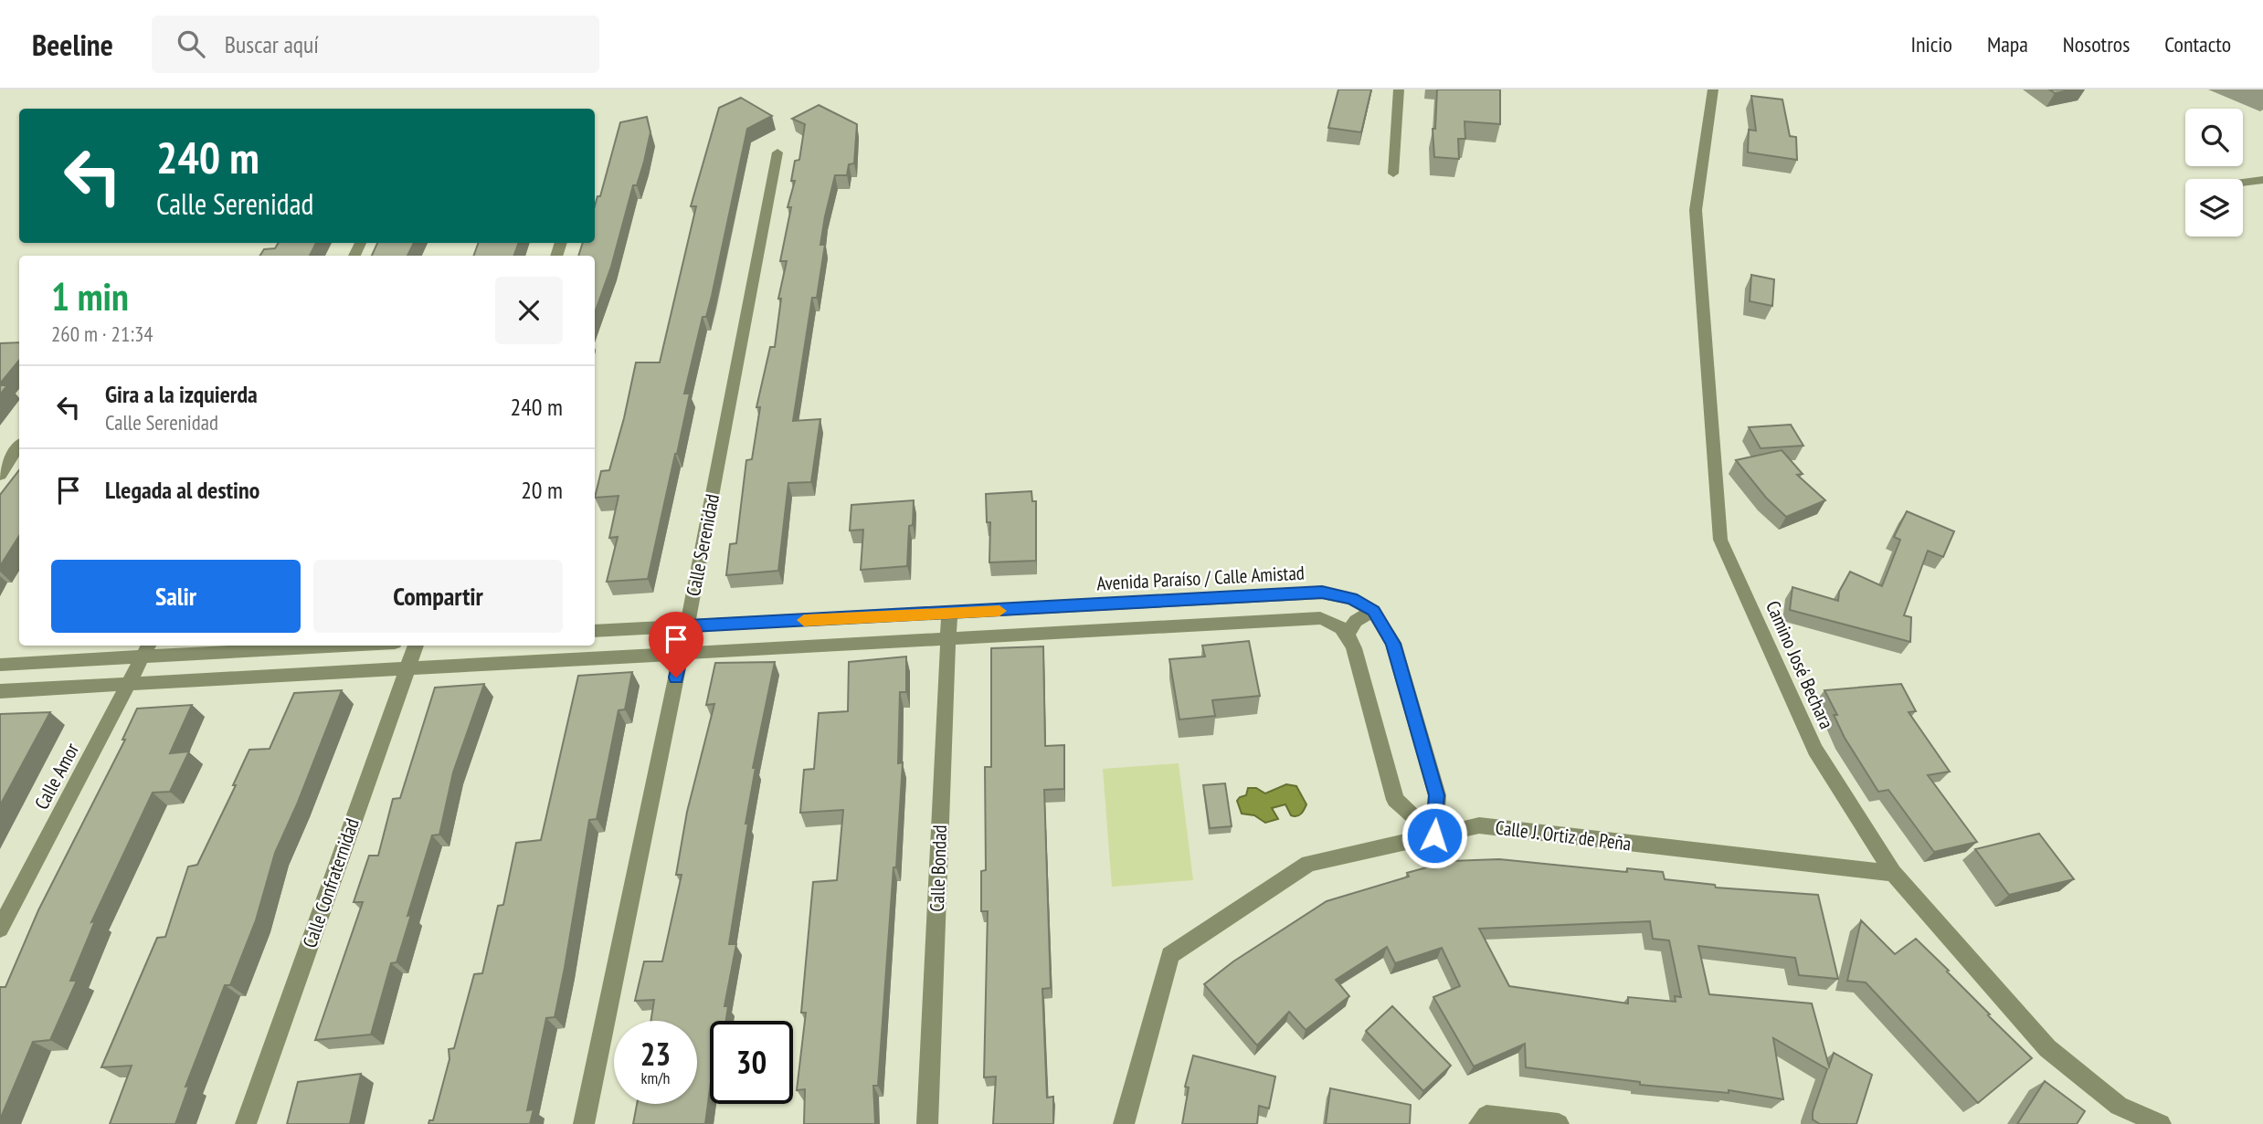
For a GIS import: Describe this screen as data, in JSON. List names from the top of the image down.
{
  "streets": {
    "street": [
      "Calle Serenidad",
      "Avenida Paraíso / Calle Amistad",
      "Camino José Bechara",
      "Calle Amor",
      "Calle J. Ortiz de Peña",
      "Calle Bondad",
      "Calle Confraternidad"
    ]
  },
  "crossings": [
    ["Calle Serenidad", "Avenida Paraíso / Calle Amistad"],
    ["Avenida Paraíso / Calle Amistad", "Calle Bondad"],
    ["Camino José Bechara", "Calle J. Ortiz de Peña"]
  ],
  "page": {
    "header": "Beeline",
    "search": "Buscar aquí",
    "nav": [
      "Inicio",
      "Mapa",
      "Nosotros",
      "Contacto"
    ],
    "turn": ["240 m", "Calle Serenidad"],
    "heading": ["1 min", "260 m · 21:34"],
    "list": [
      {
        "name": "Gira a la izquierda",
        "note": "Calle Serenidad",
        "value": "240 m"
      },
      {
        "name": "Llegada al destino",
        "value": "20 m"
      }
    ],
    "buttons": ["Salir", "Compartir"],
    "speed": "23 km/h",
    "limit": "30"
  }
}
